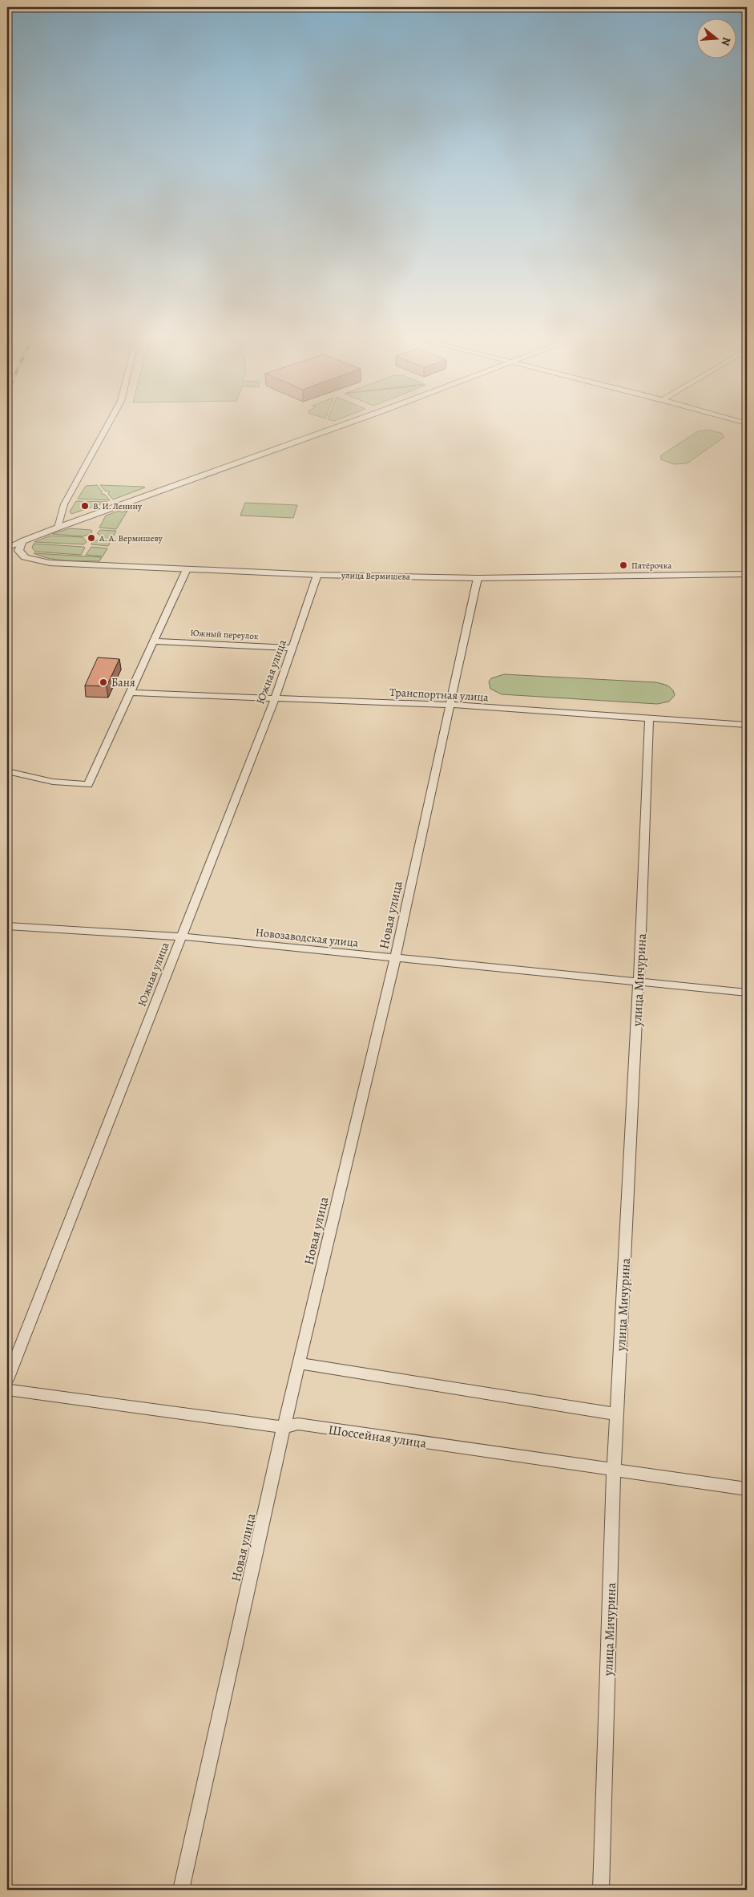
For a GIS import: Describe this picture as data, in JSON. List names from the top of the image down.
{
  "streets": {
    "street": [
      "улица Вермишева",
      "Южный переулок",
      "Южная улица",
      "Транспортная улица",
      "Новая улица",
      "Новозаводская улица",
      "улица Мичурина",
      "Шоссейная улица"
    ]
  },
  "crossings": [
    ["улица Вермишева", "Южная улица"],
    ["улица Вермишева", "Новая улица"],
    ["Южный переулок", "Южная улица"],
    ["Южная улица", "Транспортная улица"],
    ["Южная улица", "Новозаводская улица"],
    ["Транспортная улица", "Новая улица"],
    ["Транспортная улица", "улица Мичурина"],
    ["Новая улица", "Новозаводская улица"],
    ["Новая улица", "Шоссейная улица"],
    ["Новозаводская улица", "улица Мичурина"],
    ["улица Мичурина", "Шоссейная улица"]
  ],
  "places": [
    "В. И. Ленину",
    "А. А. Вермишеву",
    "Пятёрочка",
    "Баня"
  ],
  "north": "right"
}
